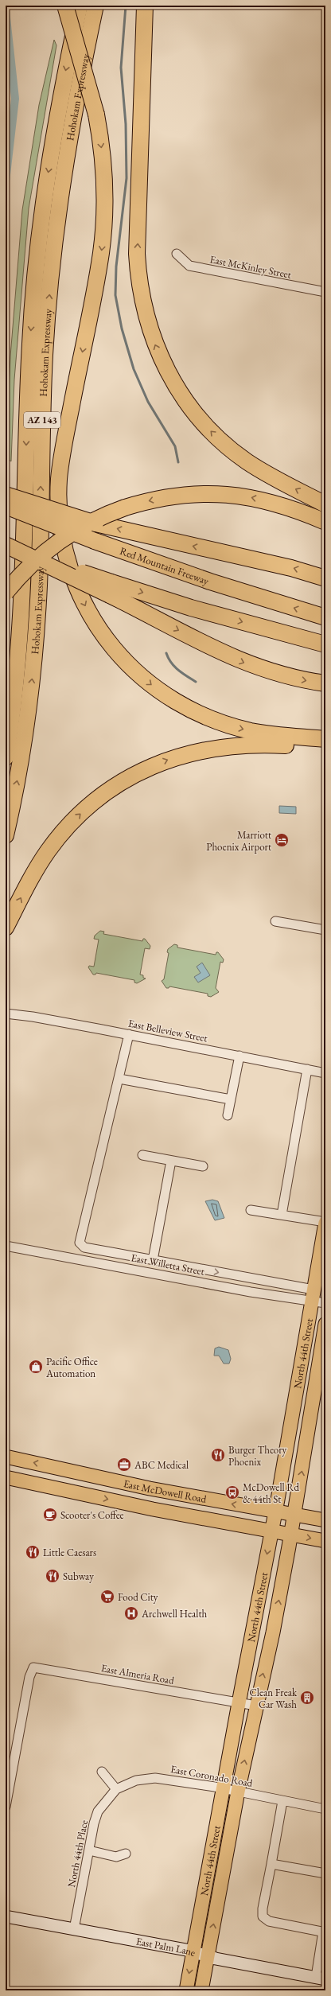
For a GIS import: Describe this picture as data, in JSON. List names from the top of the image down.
{
  "streets": {
    "highway": ["Hohokam Expressway", "AZ 143", "Red Mountain Freeway"],
    "main road": ["North 44th Street", "East McDowell Road"],
    "street": [
      "East McKinley Street",
      "East Belleview Street",
      "East Willetta Street",
      "East Almeria Road",
      "East Coronado Road",
      "North 44th Place",
      "East Palm Lane"
    ]
  },
  "crossings": [
    ["East Willetta Street", "North 44th Street"],
    ["North 44th Street", "East McDowell Road"],
    ["North 44th Street", "East Almeria Road"],
    ["North 44th Street", "East Coronado Road"],
    ["North 44th Street", "East Palm Lane"],
    ["East Coronado Road", "North 44th Place"],
    ["North 44th Place", "East Palm Lane"]
  ],
  "places": {
    "hotel": ["Marriott Phoenix Airport"],
    "shop": ["Pacific Office Automation"],
    "restaurant": ["Burger Theory Phoenix", "Little Caesars", "Subway"],
    "office": ["ABC Medical"],
    "bus stop": ["McDowell Rd & 44th St"],
    "cafe": ["Scooter's Coffee"],
    "supermarket": ["Food City"],
    "hospital": ["Archwell Health"],
    "building": ["Clean Freak Car Wash"]
  }
}
